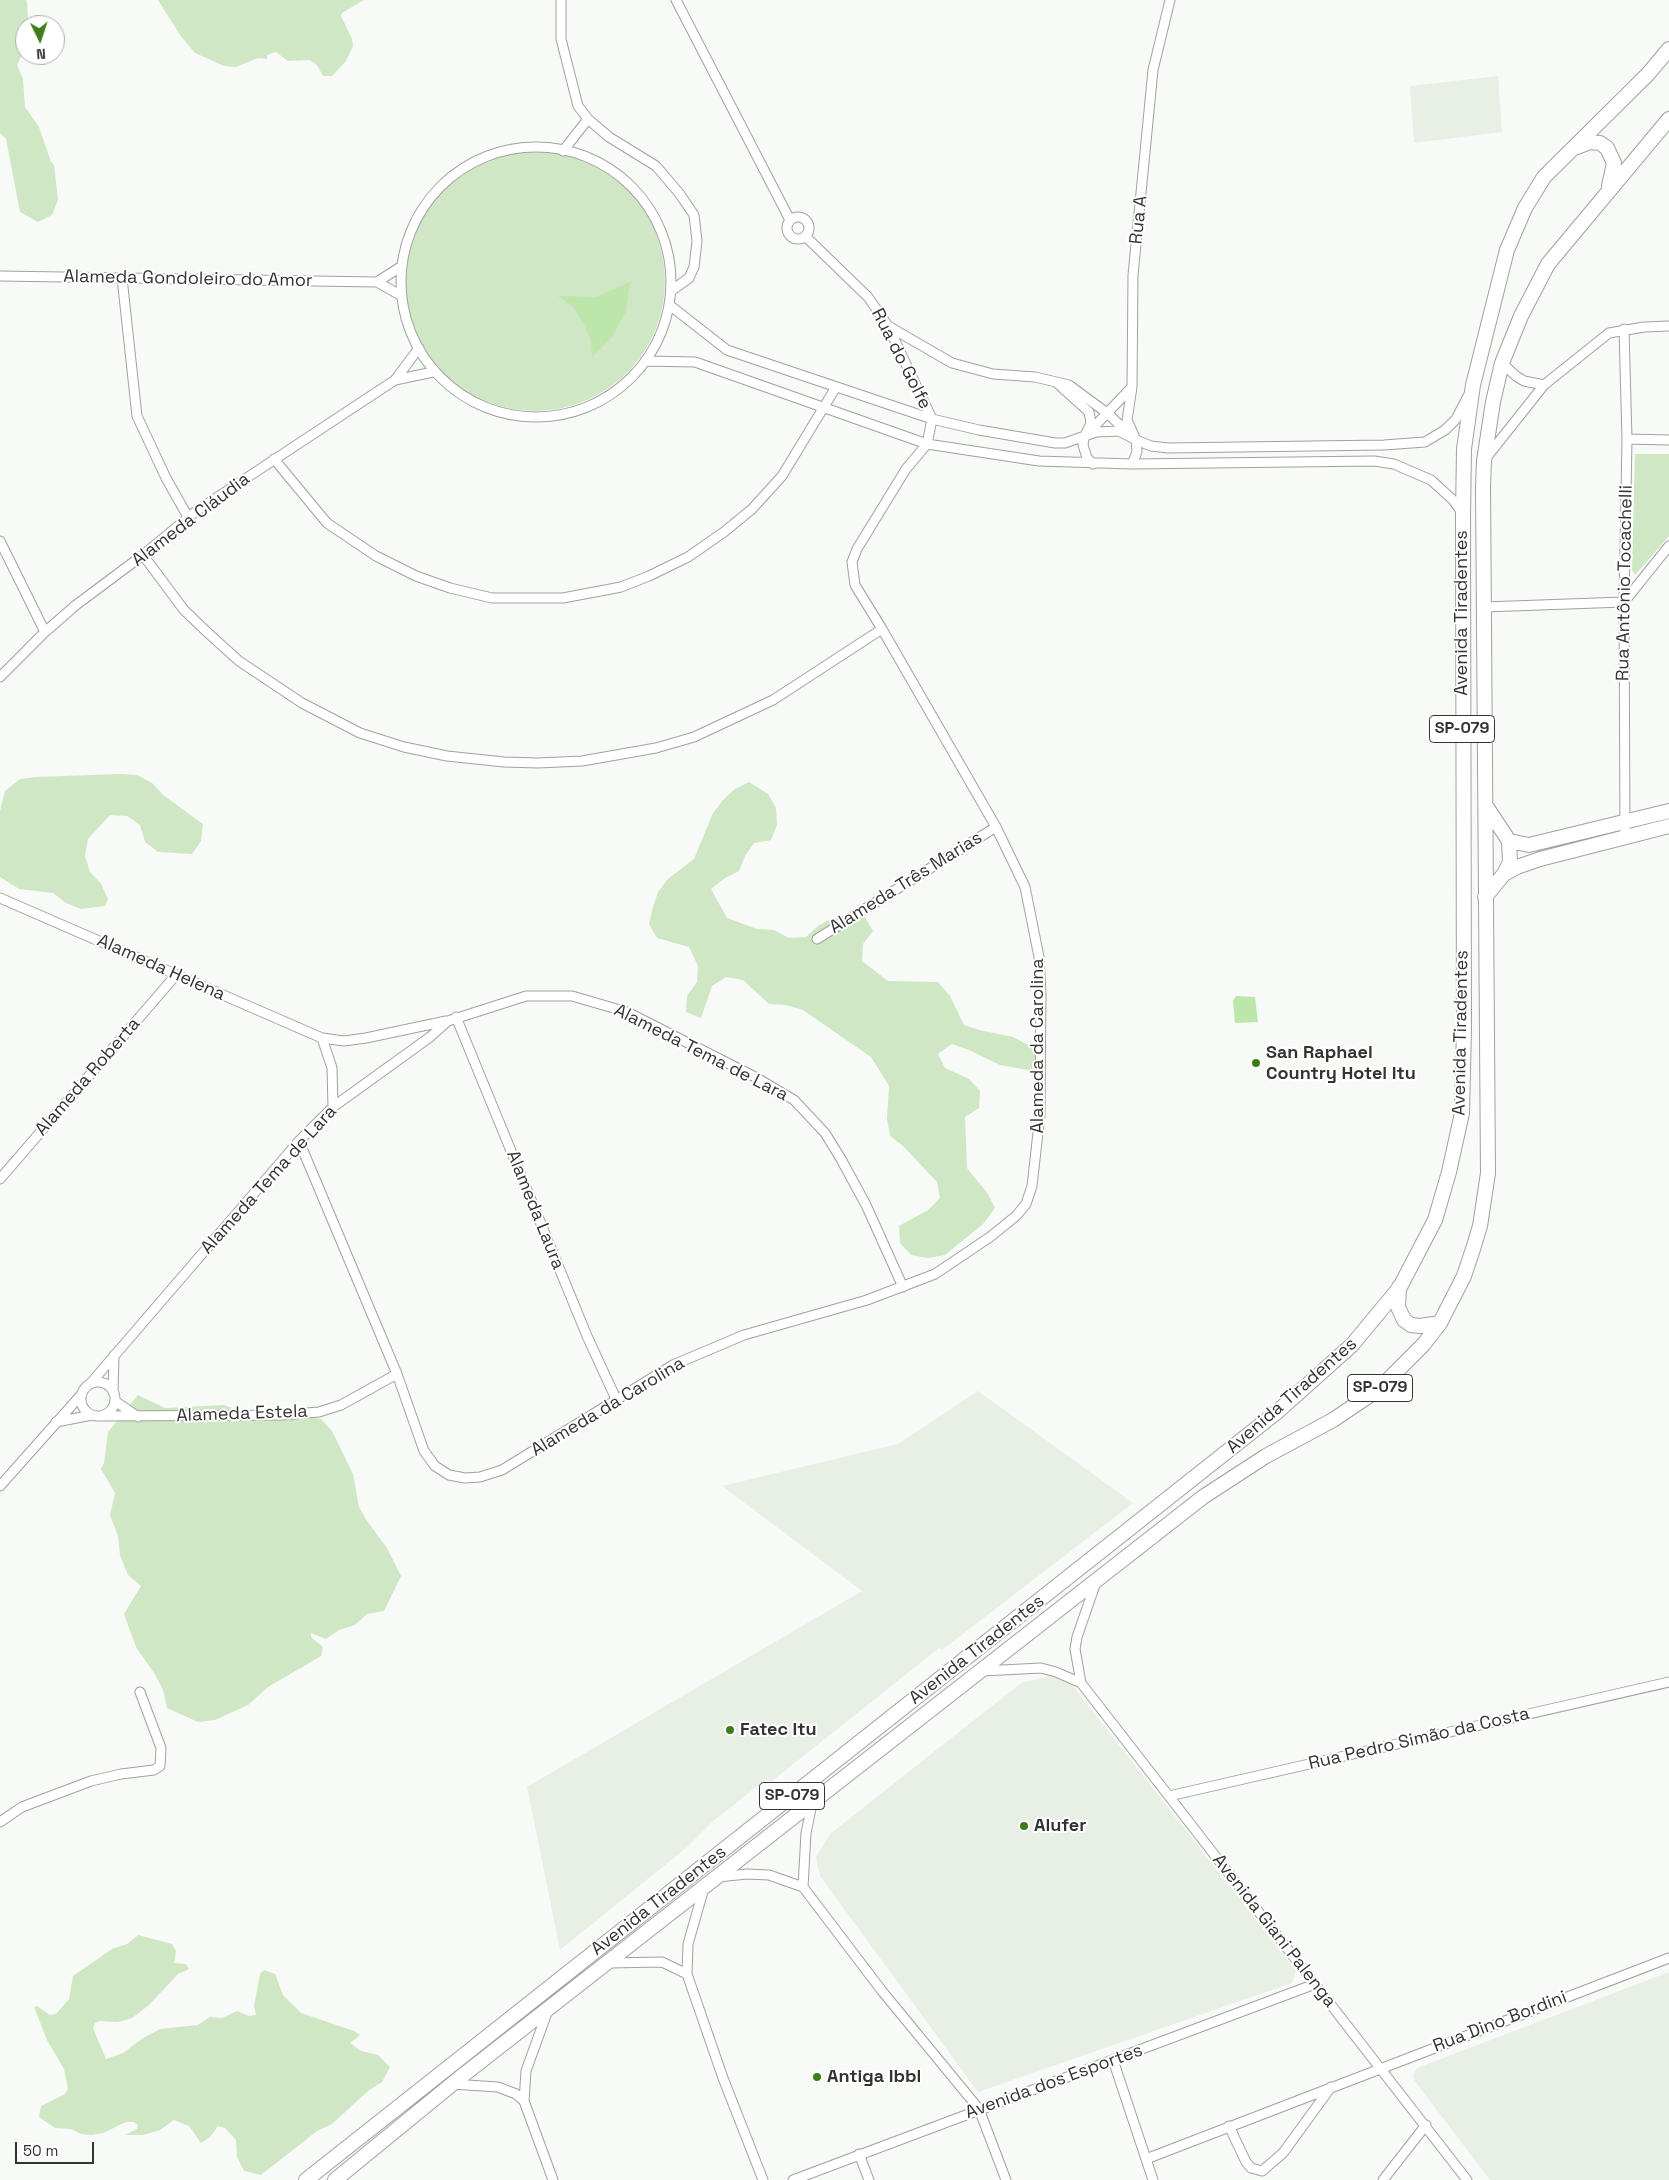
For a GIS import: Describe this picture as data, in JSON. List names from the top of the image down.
{
  "streets": {
    "main road": ["Avenida Tiradentes", "SP-079"],
    "street": [
      "Rua A",
      "Alameda Gondoleiro do Amor",
      "Rua do Golfe",
      "Alameda Cláudia",
      "Rua Antônio Tocachelli",
      "Alameda Três Marias",
      "Alameda Helena",
      "Alameda da Carolina",
      "Alameda Tema de Lara",
      "Alameda Roberta",
      "Alameda Laura",
      "Alameda Estela",
      "Rua Pedro Simão da Costa",
      "Avenida Giani Palenga",
      "Rua Dino Bordini",
      "Avenida dos Esportes"
    ]
  },
  "crossings": [
    ["Rua do Golfe", "Alameda da Carolina"],
    ["Alameda Três Marias", "Alameda da Carolina"],
    ["Alameda Helena", "Alameda Tema de Lara"],
    ["Alameda Helena", "Alameda Roberta"],
    ["Alameda Helena", "Alameda Laura"],
    ["Alameda da Carolina", "Alameda Tema de Lara"],
    ["Alameda da Carolina", "Alameda Laura"],
    ["Alameda da Carolina", "Alameda Estela"],
    ["Alameda Tema de Lara", "Alameda Laura"],
    ["Alameda Tema de Lara", "Alameda Estela"],
    ["Rua Pedro Simão da Costa", "Avenida Giani Palenga"],
    ["Avenida Giani Palenga", "Rua Dino Bordini"],
    ["Avenida Giani Palenga", "Avenida dos Esportes"]
  ],
  "places": [
    "San Raphael Country Hotel Itu",
    "Fatec Itu",
    "Alufer",
    "Antiga Ibbl"
  ],
  "scale_bar": "50 m",
  "north": "bottom"
}
